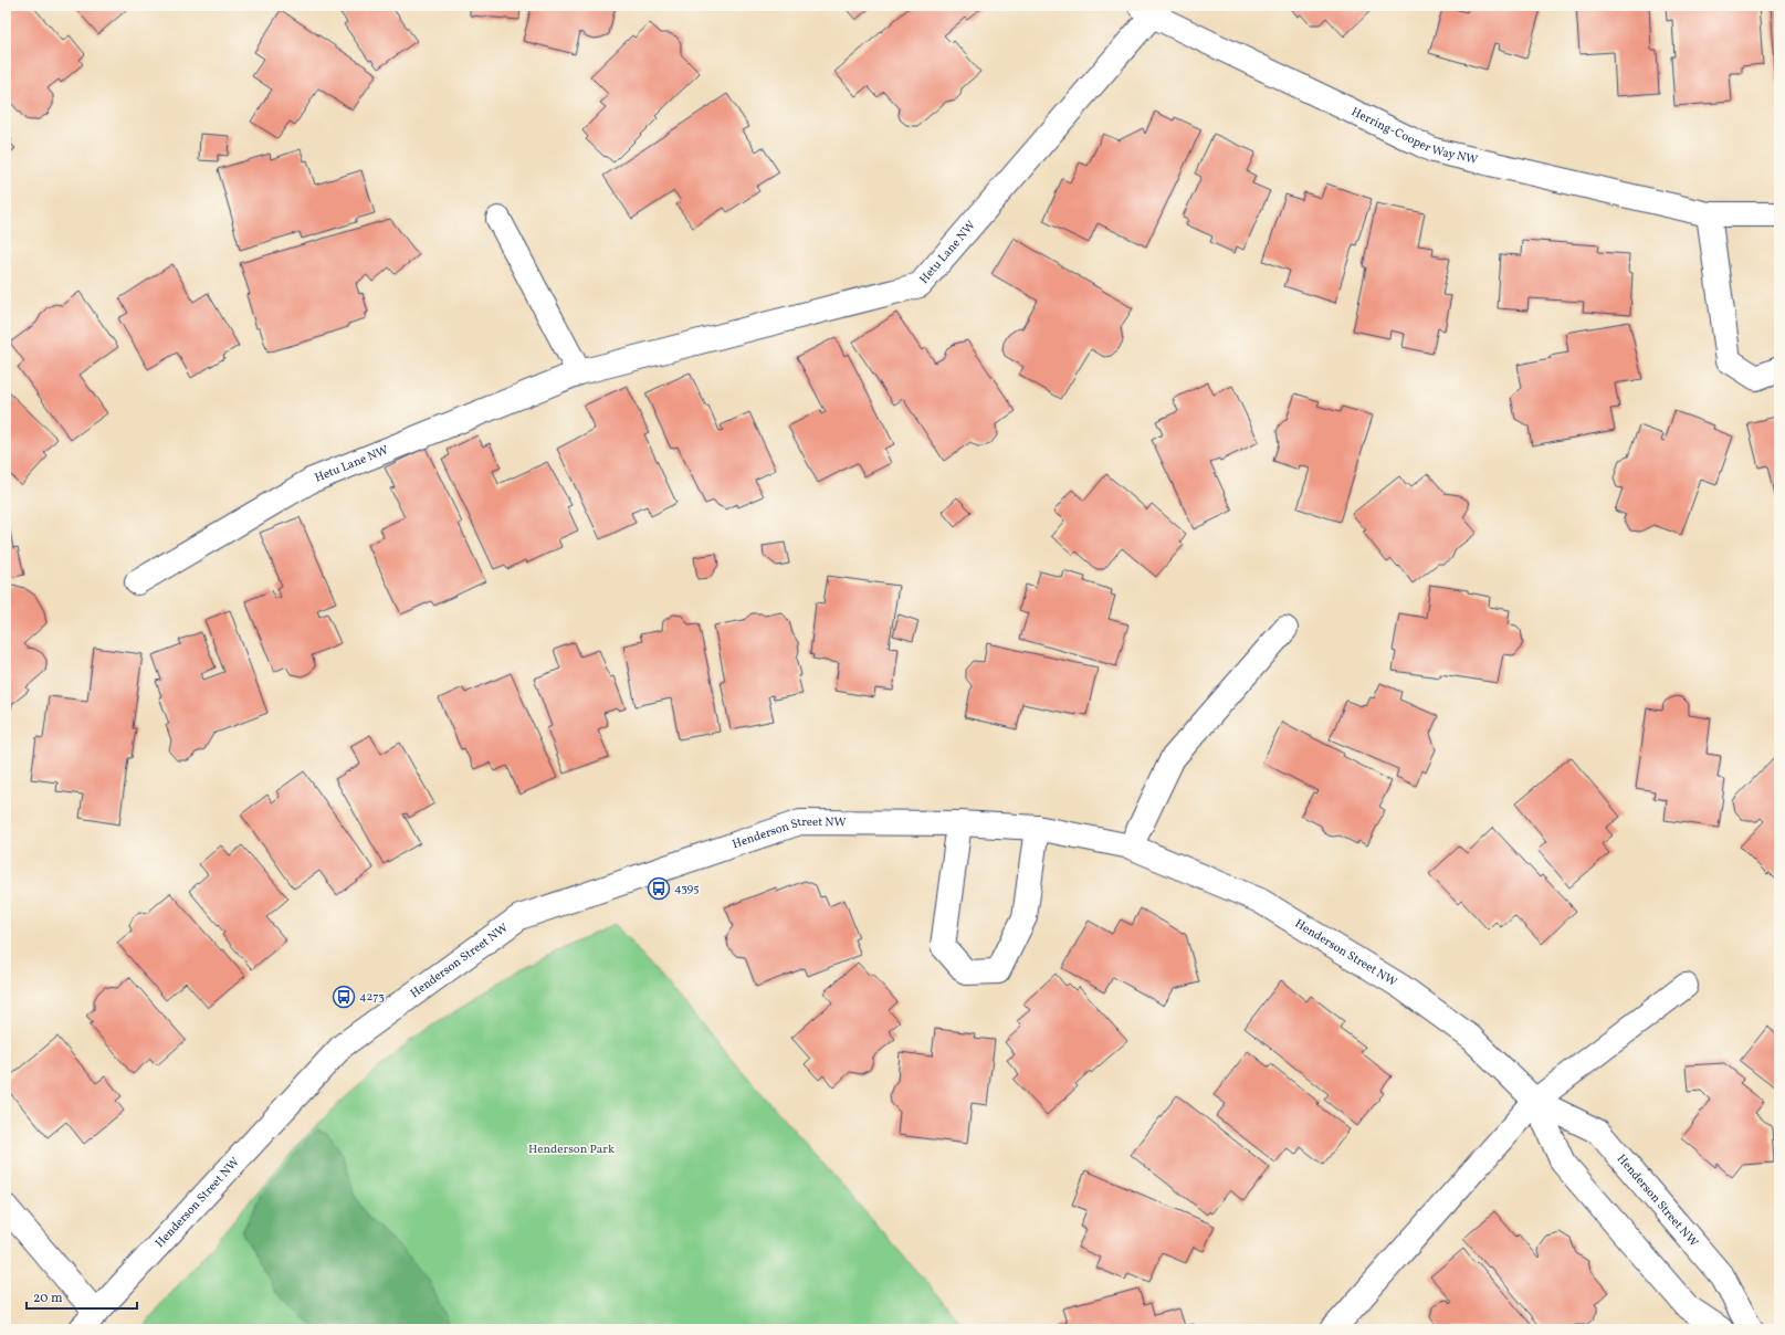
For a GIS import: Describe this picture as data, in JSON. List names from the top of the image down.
{
  "streets": {
    "street": ["Herring-Cooper Way NW", "Hetu Lane NW", "Henderson Street NW"]
  },
  "crossings": [
    ["Herring-Cooper Way NW", "Hetu Lane NW"]
  ],
  "parks": ["Henderson Park"],
  "places": {
    "bus stop": ["4395", "4273"]
  },
  "scale_bar": "20 m"
}
